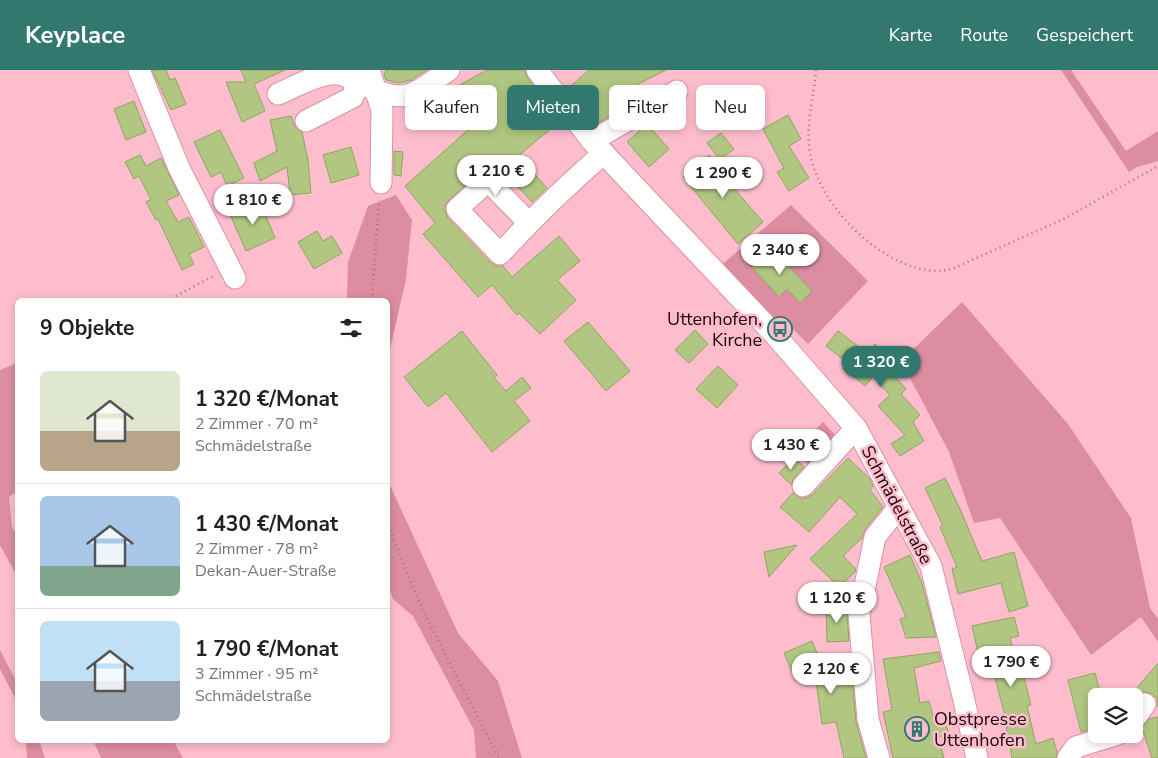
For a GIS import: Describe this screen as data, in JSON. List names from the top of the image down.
{
  "streets": {
    "street": ["Schmädelstraße"]
  },
  "places": {
    "bus stop": ["Uttenhofen, Kirche"],
    "building": ["Obstpresse Uttenhofen"]
  },
  "page": {
    "header": "Keyplace",
    "nav": ["Karte", "Route", "Gespeichert"],
    "chip": [
      "Kaufen",
      "Mieten",
      "Filter",
      "Neu"
    ],
    "price": [
      "1 210 €",
      "1 290 €",
      "1 810 €",
      "2 340 €",
      "1 320 €",
      "1 430 €",
      "1 120 €",
      "1 790 €",
      "2 120 €"
    ],
    "heading": "9 Objekte",
    "list": [
      {
        "name": "1 320 €/Monat",
        "note": "2 Zimmer · 70 m² · Schmädelstraße"
      },
      {
        "name": "1 430 €/Monat",
        "note": "2 Zimmer · 78 m² · Dekan-Auer-Straße"
      },
      {
        "name": "1 790 €/Monat",
        "note": "3 Zimmer · 95 m² · Schmädelstraße"
      }
    ]
  }
}
